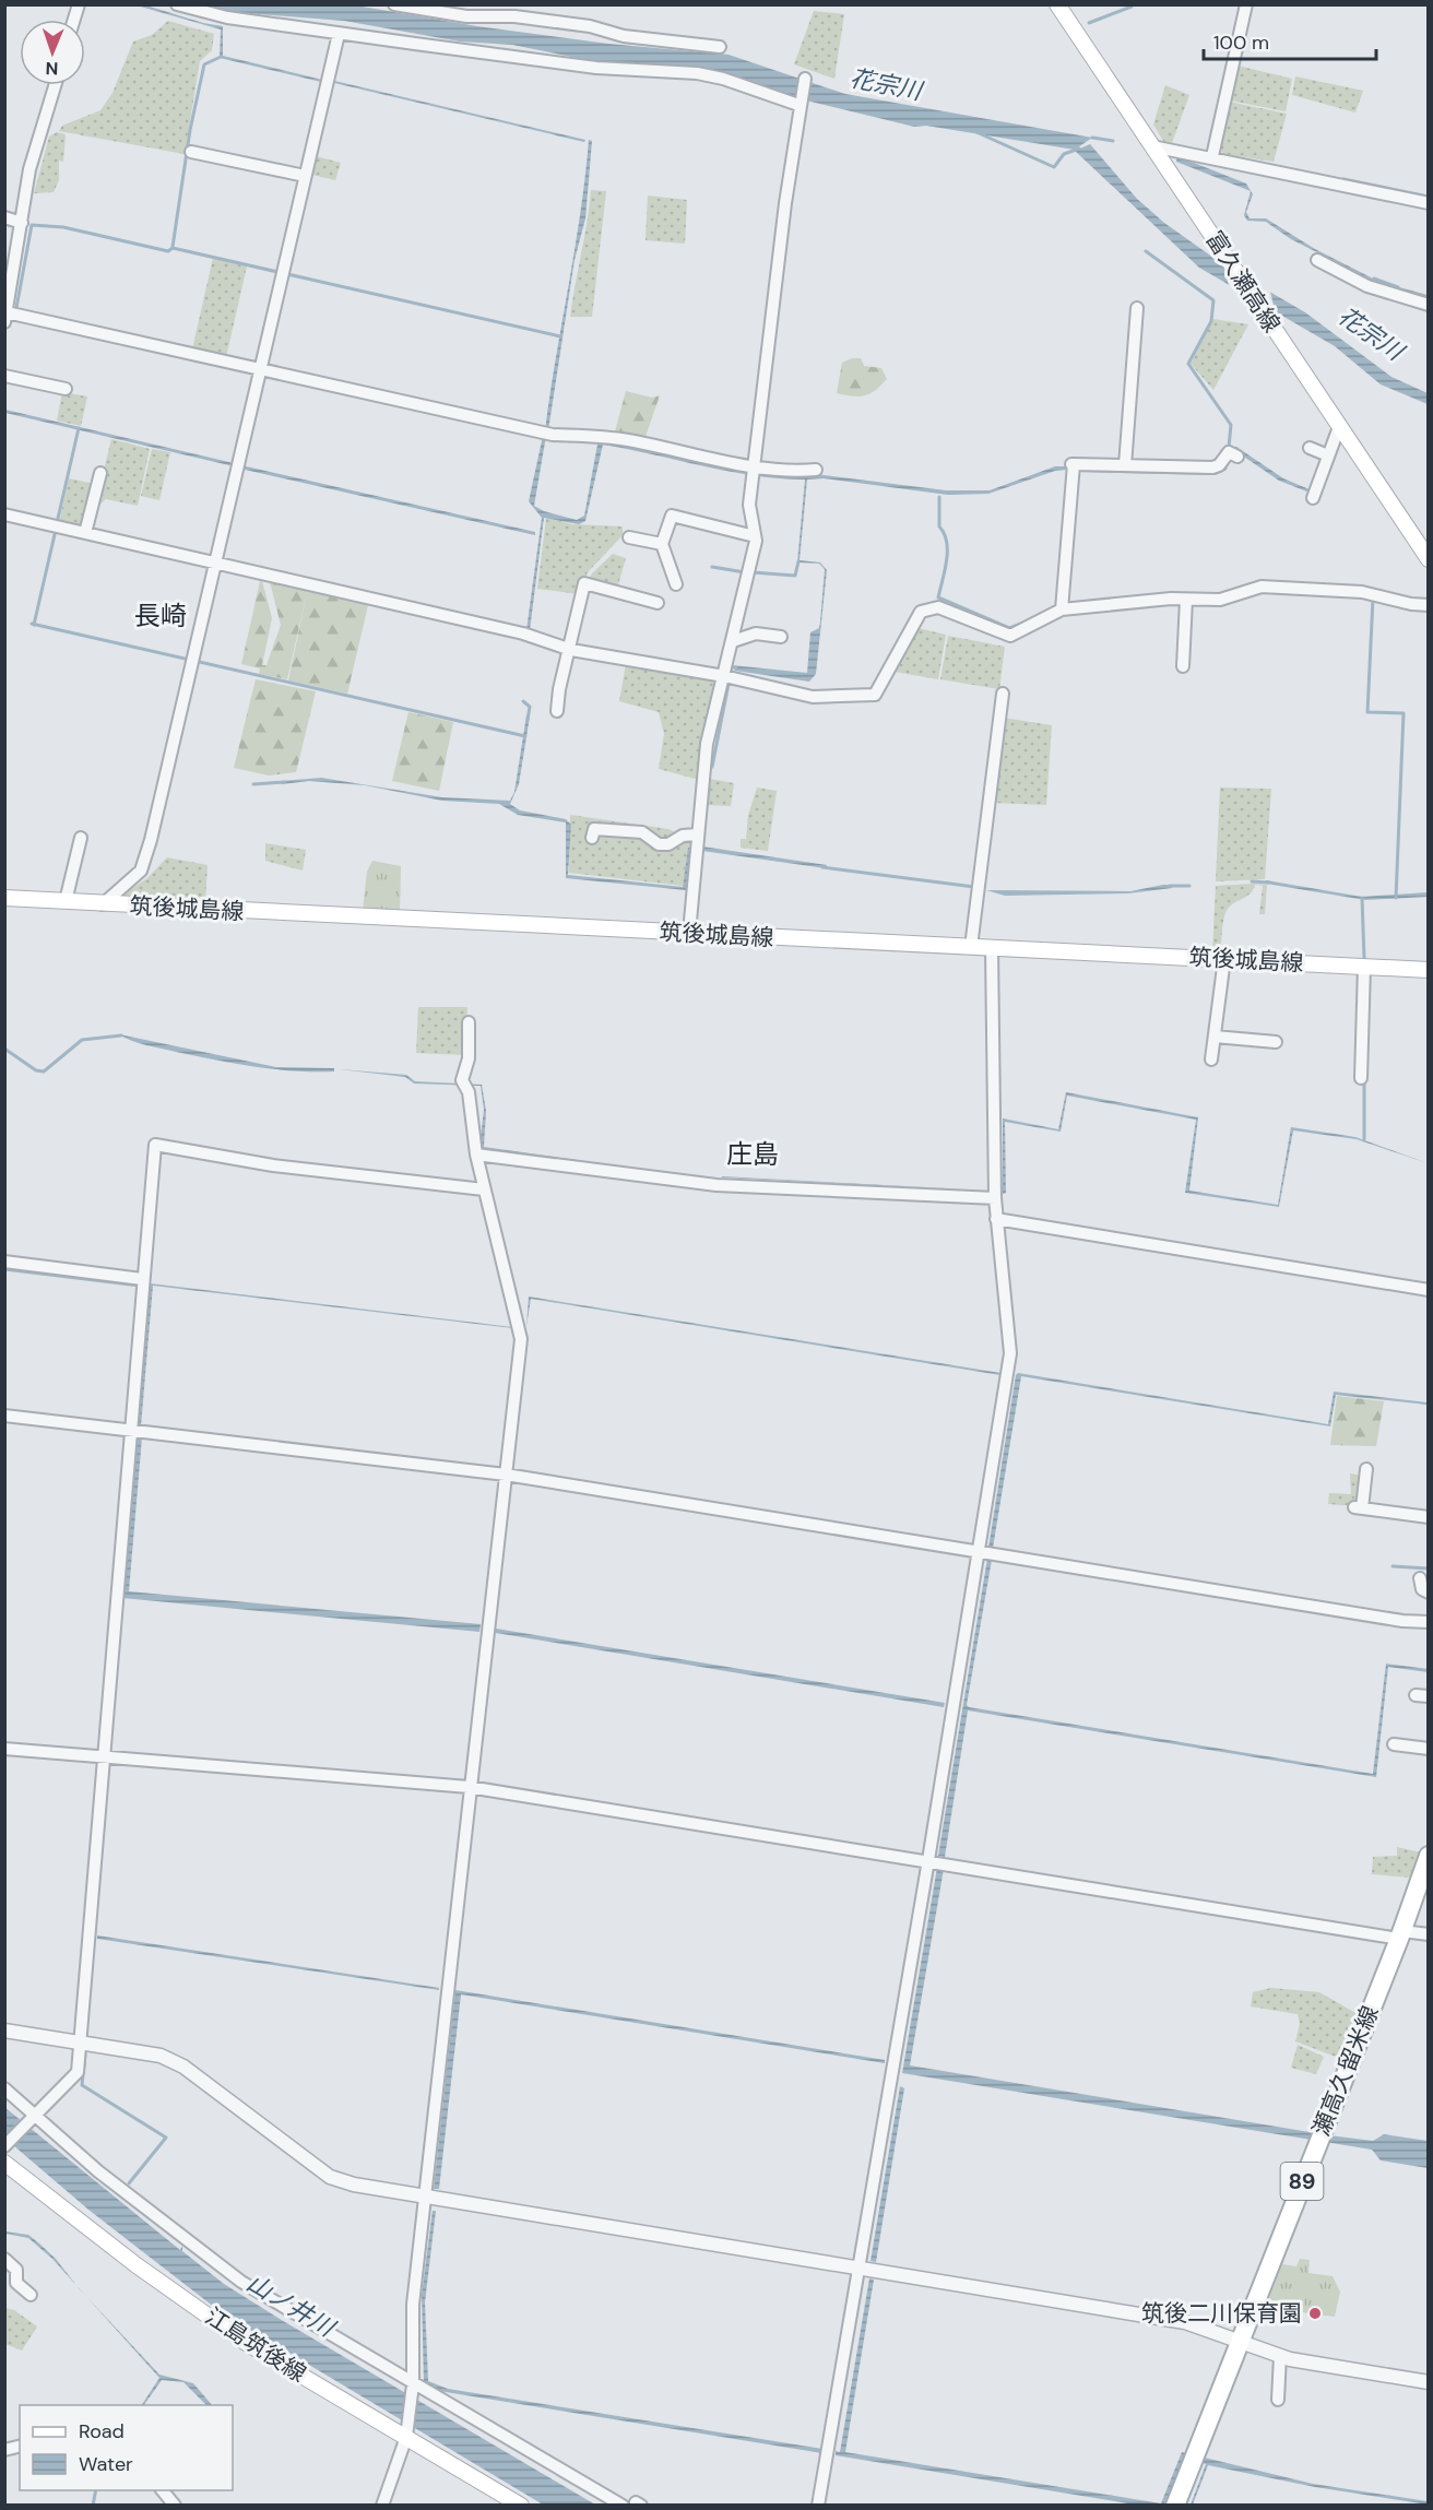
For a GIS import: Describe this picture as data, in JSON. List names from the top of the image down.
{
  "streets": {
    "main road": [
      "富久瀬高線",
      "筑後城島線",
      "瀬高久留米線",
      "89",
      "江島筑後線"
    ]
  },
  "districts": ["長崎", "庄島"],
  "water": ["花宗川", "山ノ井川"],
  "places": ["筑後二川保育園"],
  "legend": ["Road", "Water"],
  "scale_bar": "100 m",
  "north": "bottom"
}
